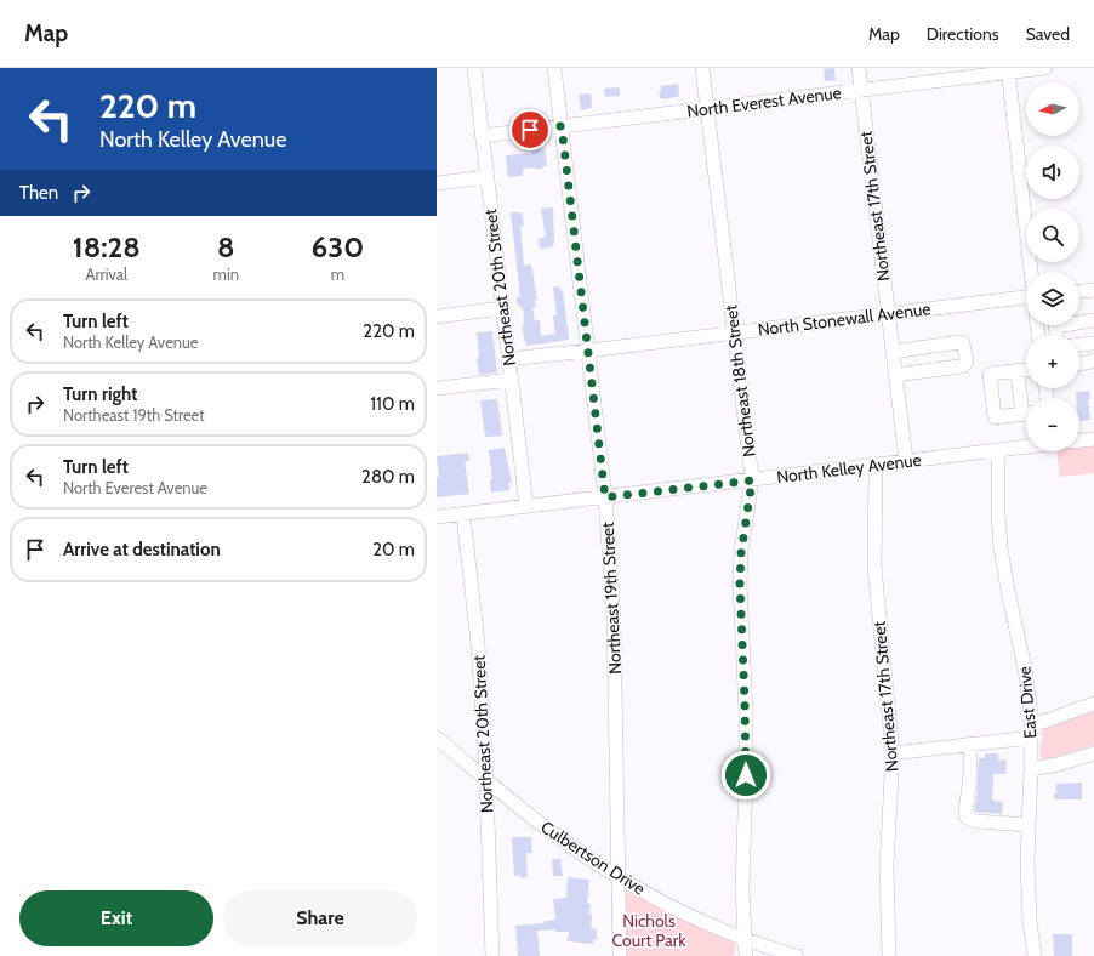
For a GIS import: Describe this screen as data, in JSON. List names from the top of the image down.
{
  "streets": {
    "street": [
      "North Everest Avenue",
      "Northeast 17th Street",
      "Northeast 20th Street",
      "North Stonewall Avenue",
      "Northeast 18th Street",
      "North Kelley Avenue",
      "Northeast 19th Street",
      "East Drive",
      "Culbertson Drive"
    ]
  },
  "crossings": [
    ["North Everest Avenue", "Northeast 17th Street"],
    ["North Everest Avenue", "Northeast 20th Street"],
    ["North Everest Avenue", "Northeast 18th Street"],
    ["North Everest Avenue", "Northeast 19th Street"],
    ["Northeast 17th Street", "North Stonewall Avenue"],
    ["Northeast 17th Street", "North Kelley Avenue"],
    ["Northeast 20th Street", "North Stonewall Avenue"],
    ["Northeast 20th Street", "North Kelley Avenue"],
    ["Northeast 20th Street", "Culbertson Drive"],
    ["North Stonewall Avenue", "Northeast 18th Street"],
    ["North Stonewall Avenue", "Northeast 19th Street"],
    ["Northeast 18th Street", "North Kelley Avenue"],
    ["Northeast 18th Street", "Culbertson Drive"],
    ["North Kelley Avenue", "Northeast 19th Street"],
    ["North Kelley Avenue", "East Drive"],
    ["Northeast 19th Street", "Culbertson Drive"]
  ],
  "parks": ["Nichols Court Park"],
  "north": "left",
  "page": {
    "header": "Map",
    "nav": ["Map", "Directions", "Saved"],
    "turn": ["220 m", "North Kelley Avenue"],
    "map_buttons": ["+", "−"],
    "then": "Then",
    "eta": [
      "18:28",
      "Arrival",
      "8",
      "min",
      "630",
      "m"
    ],
    "list": [
      {
        "name": "Turn left",
        "note": "North Kelley Avenue",
        "value": "220 m"
      },
      {
        "name": "Turn right",
        "note": "Northeast 19th Street",
        "value": "110 m"
      },
      {
        "name": "Turn left",
        "note": "North Everest Avenue",
        "value": "280 m"
      },
      {
        "name": "Arrive at destination",
        "value": "20 m"
      }
    ],
    "buttons": ["Exit", "Share"]
  }
}
